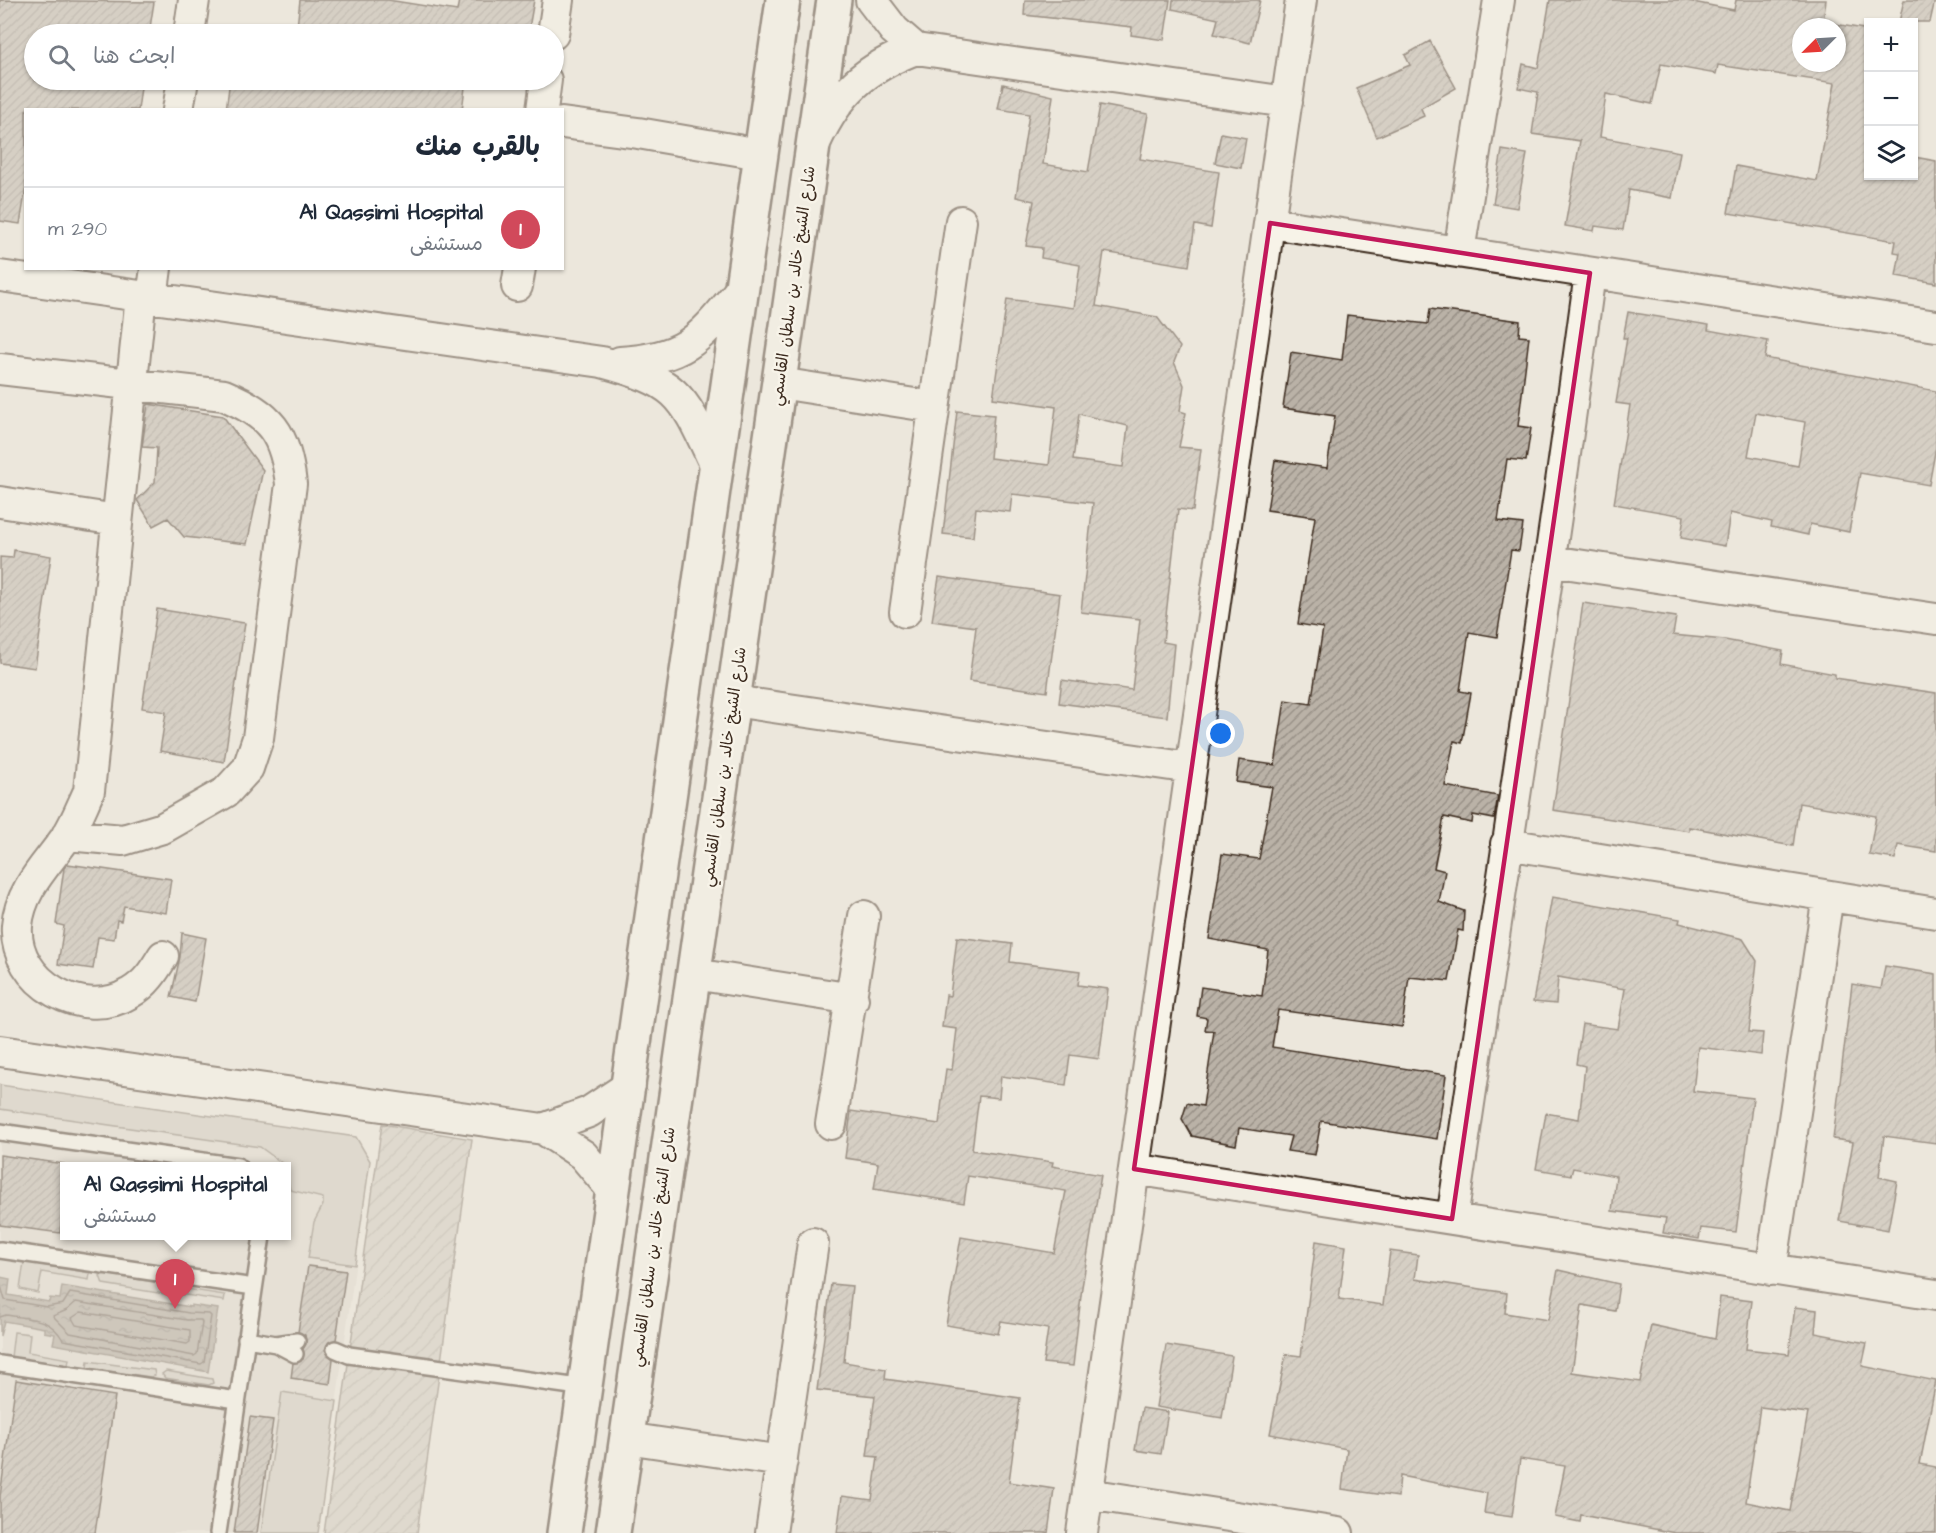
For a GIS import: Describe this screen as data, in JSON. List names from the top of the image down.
{
  "streets": {
    "main road": ["شارع الشيخ خالد بن سلطان القاسمي"]
  },
  "north": "bottom left",
  "page": {
    "map_buttons": ["+", "−"],
    "search": "ابحث هنا",
    "heading": "بالقرب منك",
    "list": [
      {
        "mark": "1",
        "name": "Al Qassimi Hospital",
        "note": "مستشفى",
        "value": "290 m"
      }
    ],
    "popup": ["Al Qassimi Hospital", "مستشفى"],
    "pins": "1"
  }
}
